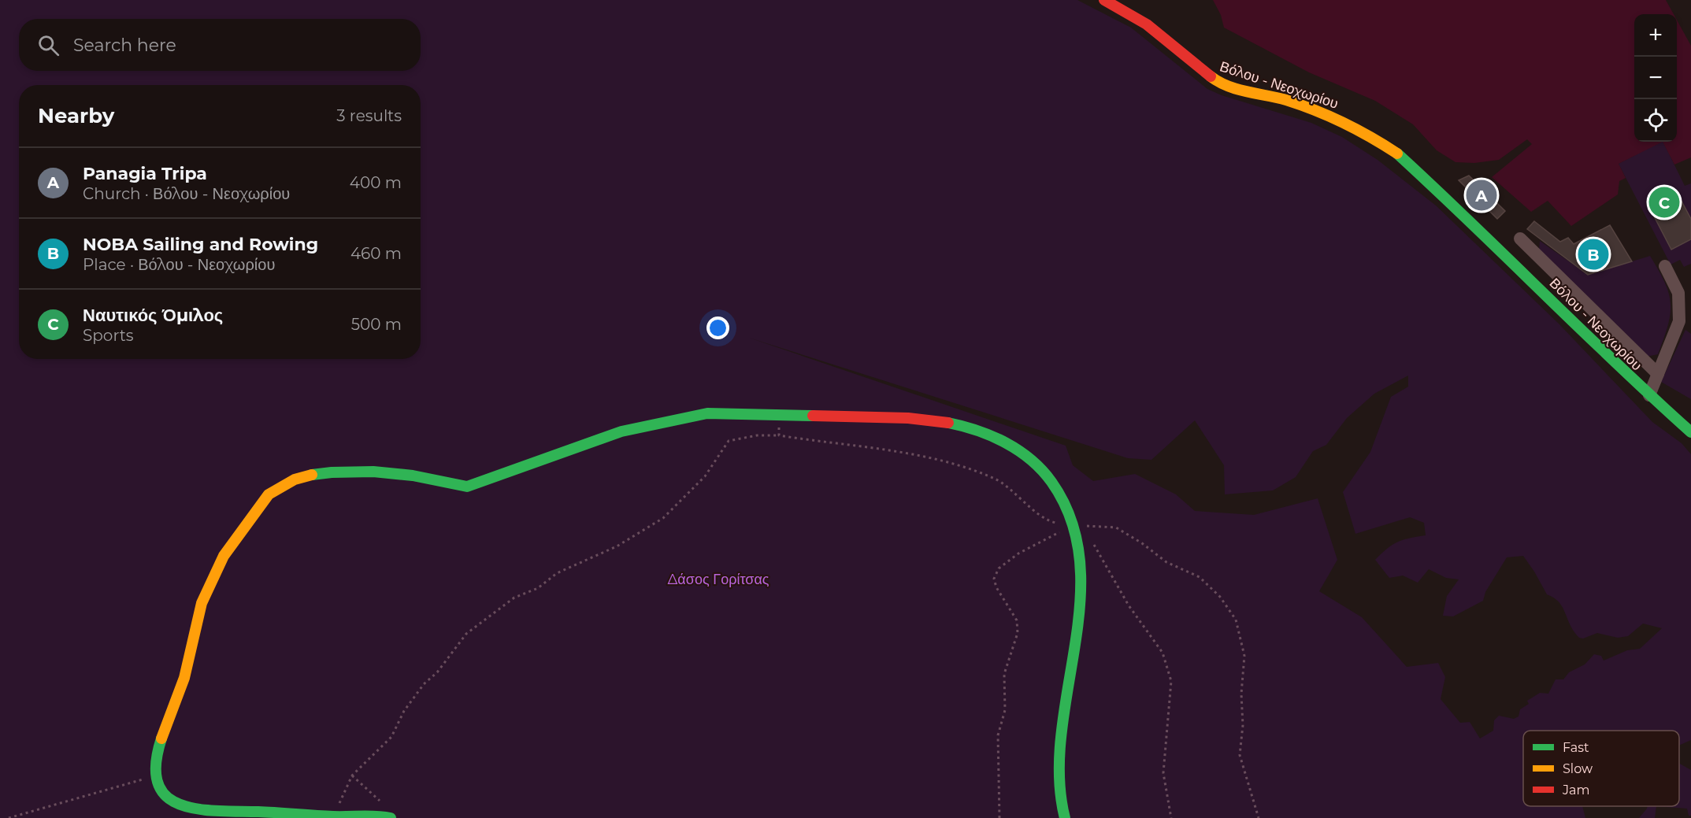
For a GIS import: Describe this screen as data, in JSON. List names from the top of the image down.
{
  "streets": {
    "street": ["Βόλου - Νεοχωρίου"]
  },
  "parks": ["Δάσος Γορίτσας"],
  "legend": ["Fast", "Slow", "Jam"],
  "page": {
    "map_buttons": ["+", "−"],
    "search": "Search here",
    "heading": ["Nearby", "3 results"],
    "list": [
      {
        "mark": "A",
        "name": "Panagia Tripa",
        "note": "Church · Βόλου - Νεοχωρίου",
        "value": "400 m"
      },
      {
        "mark": "B",
        "name": "NOBA Sailing and Rowing",
        "note": "Place · Βόλου - Νεοχωρίου",
        "value": "460 m"
      },
      {
        "mark": "C",
        "name": "Ναυτικός Όμιλος",
        "note": "Sports",
        "value": "500 m"
      }
    ],
    "pins": ["A", "C", "B"]
  }
}
